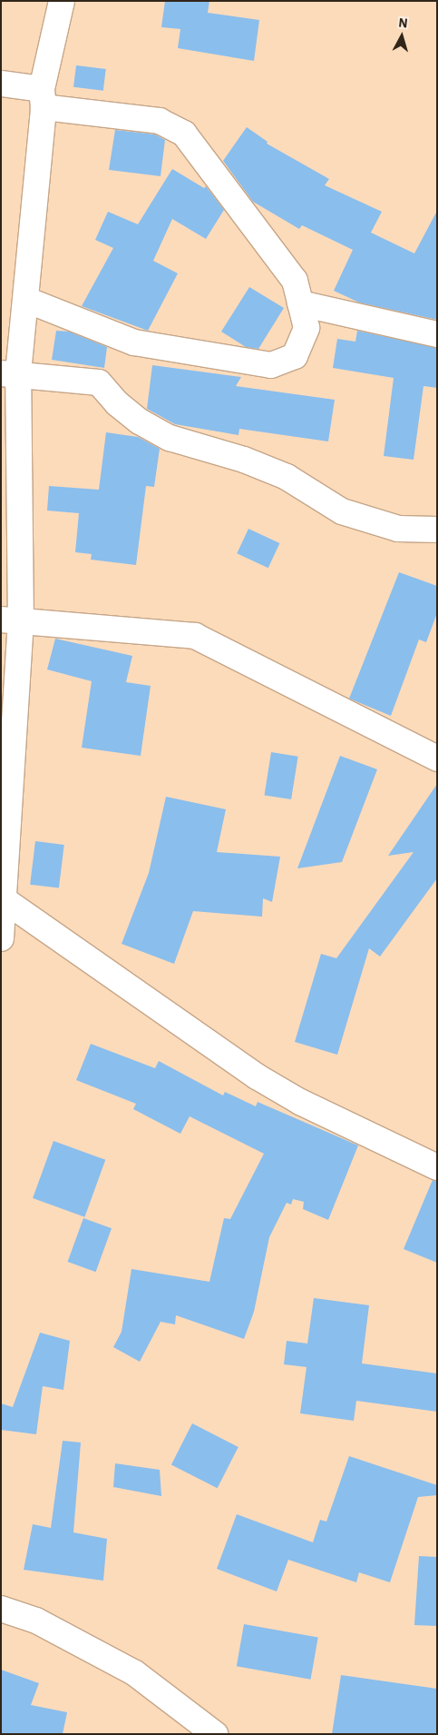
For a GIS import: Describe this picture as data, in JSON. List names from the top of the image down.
{
  "north": "top"
}
